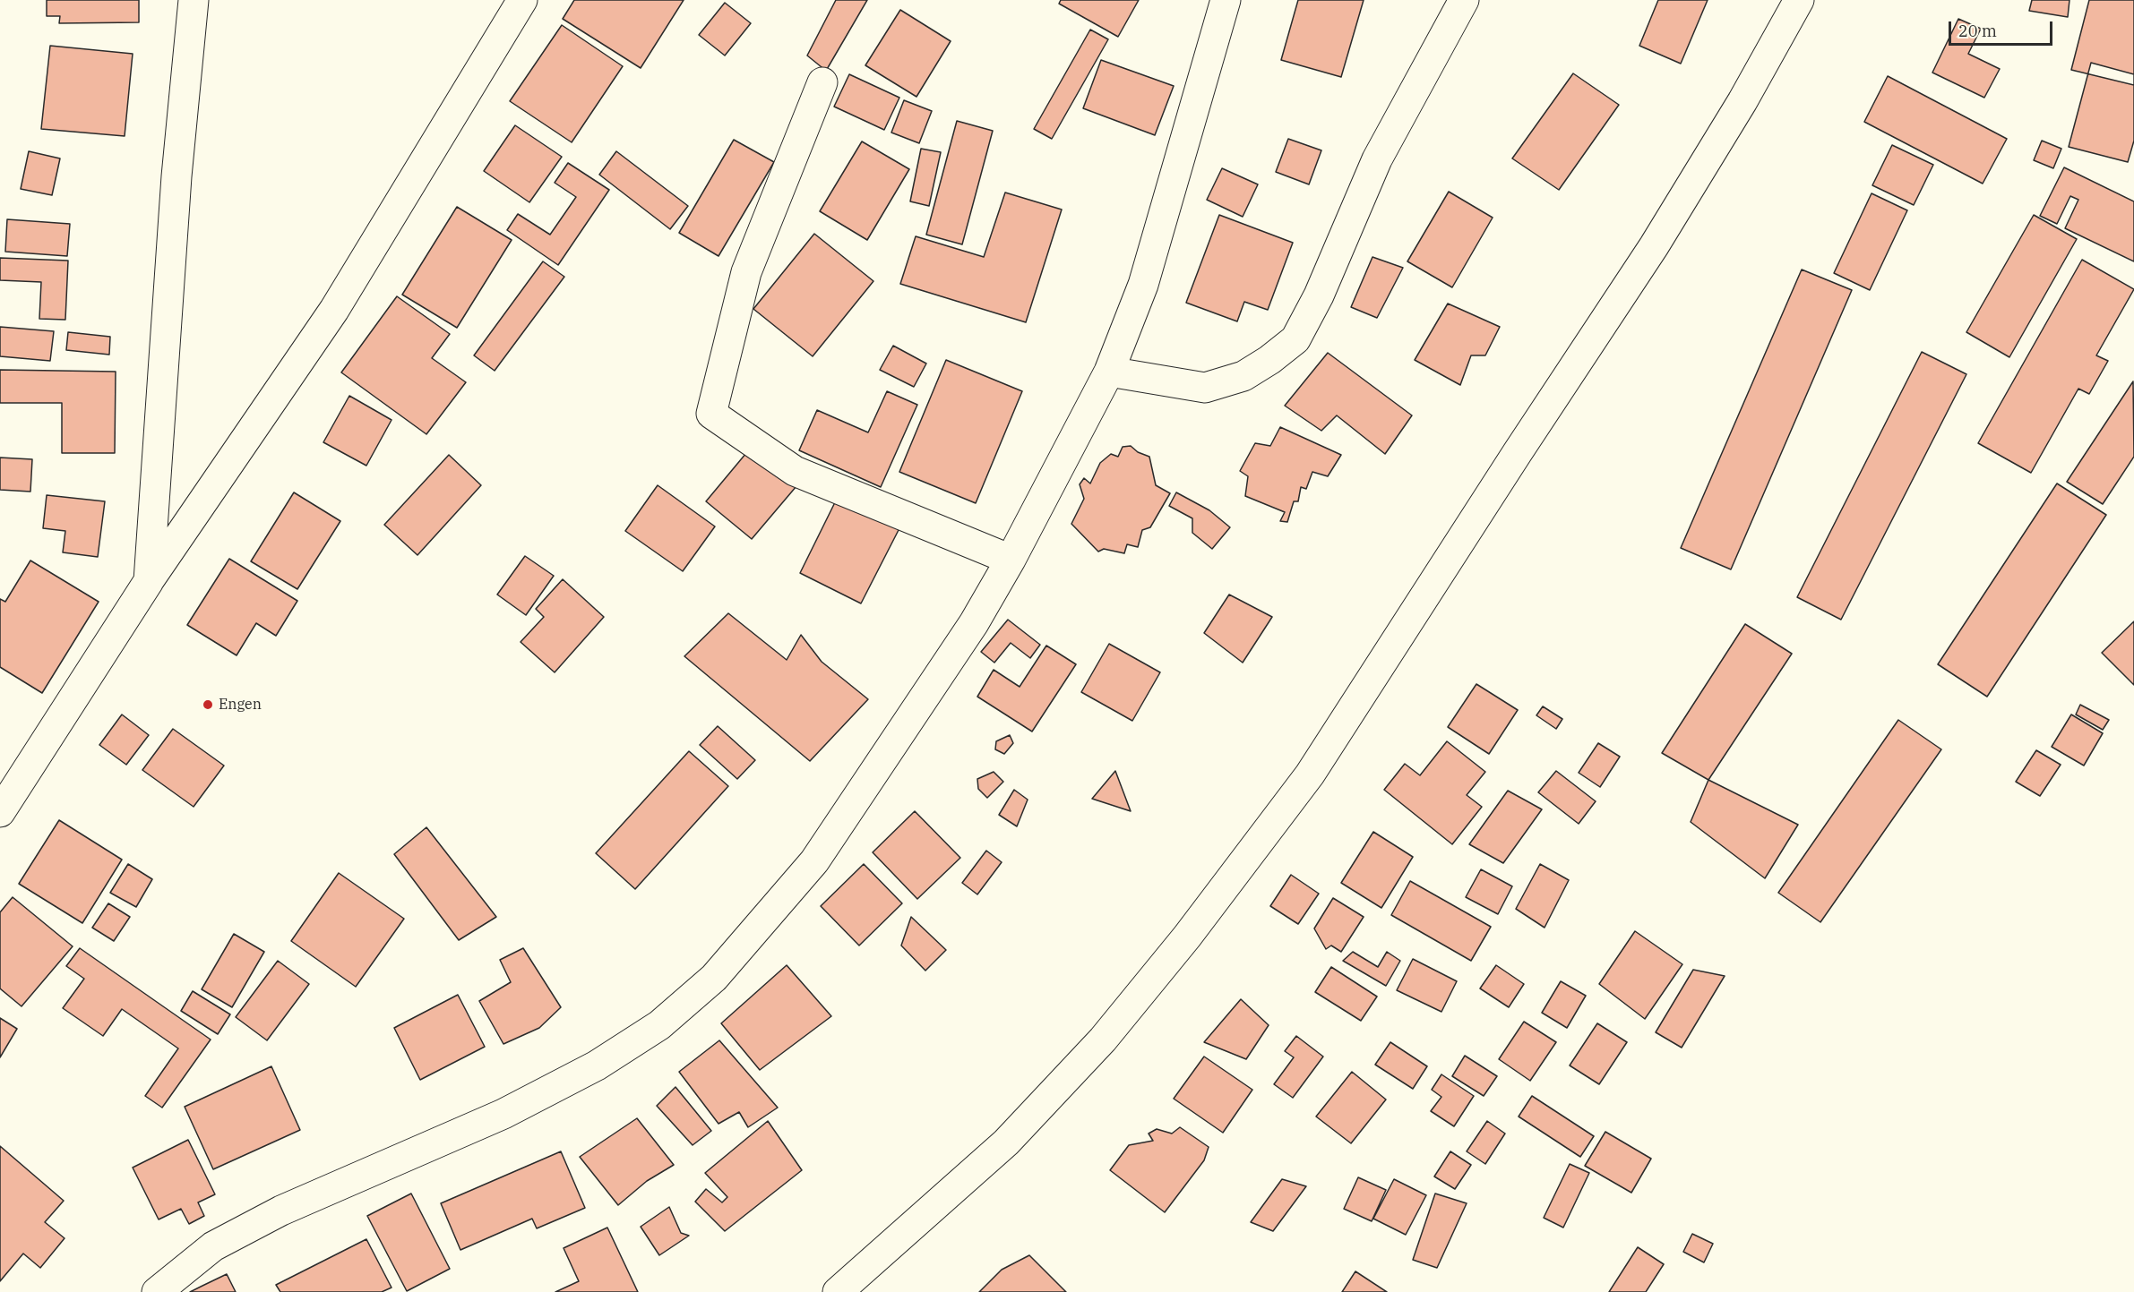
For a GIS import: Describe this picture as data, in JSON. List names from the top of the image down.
{
  "places": ["Engen"],
  "scale_bar": "20 m"
}
